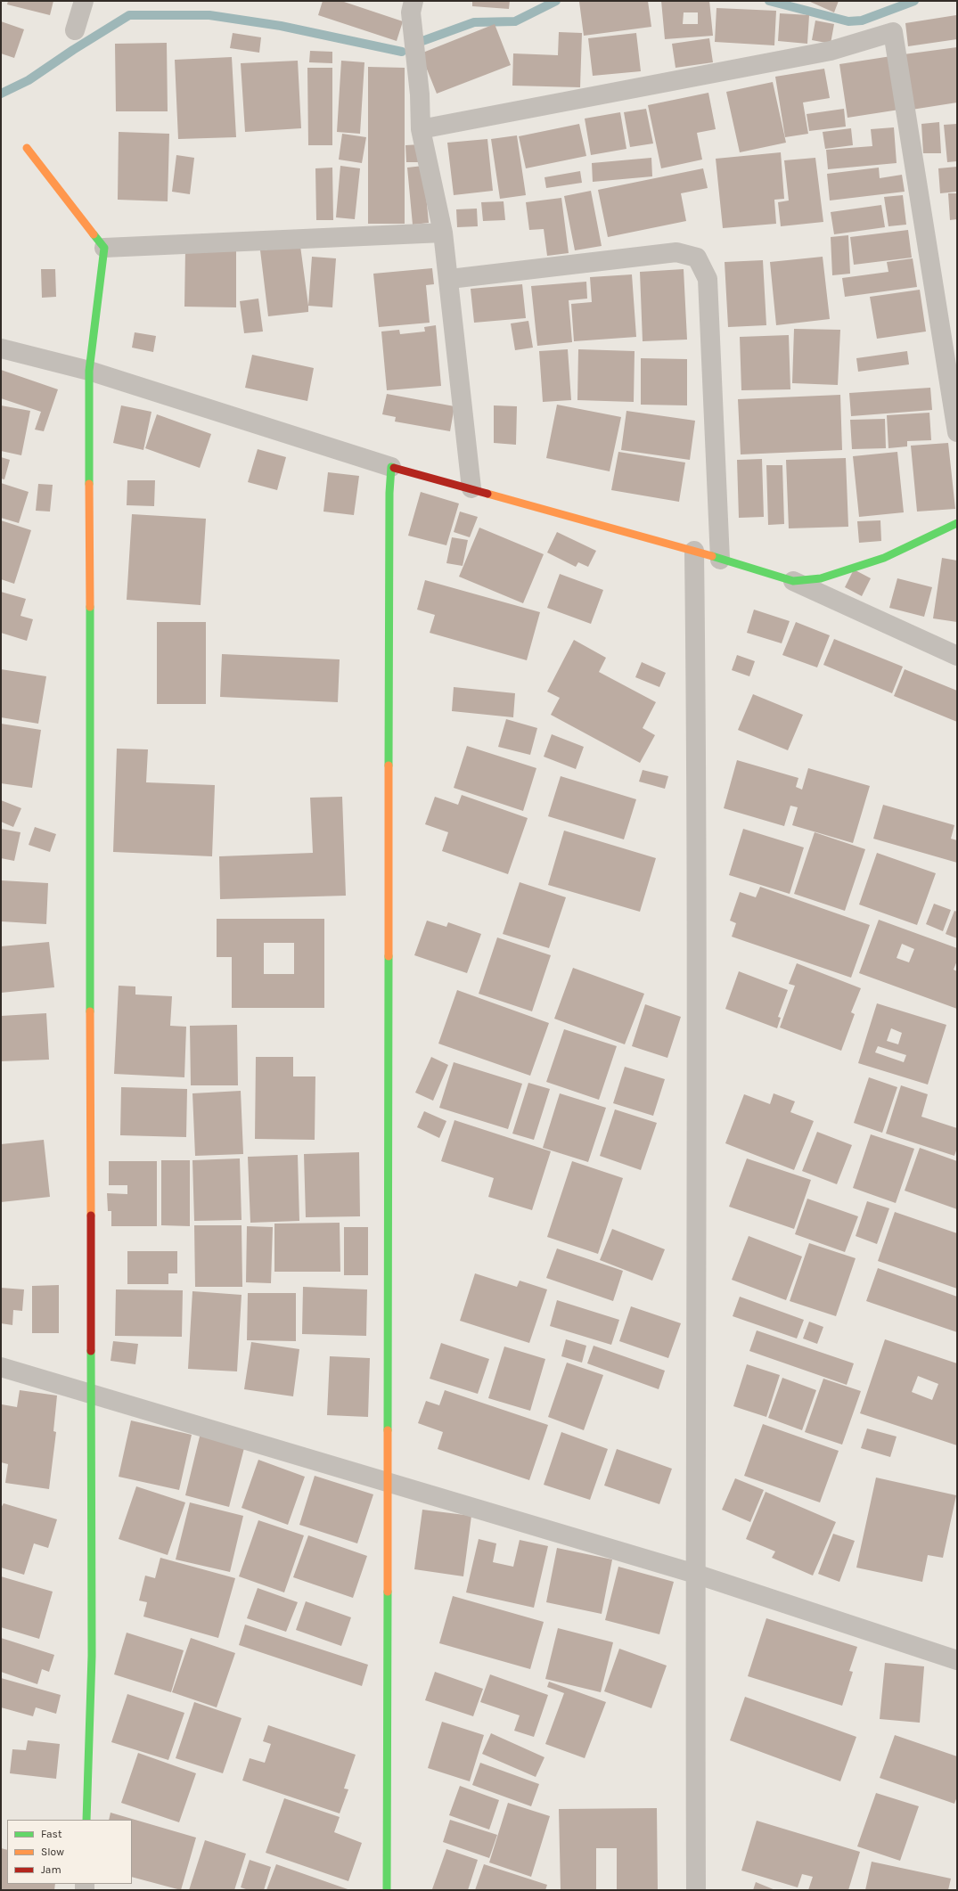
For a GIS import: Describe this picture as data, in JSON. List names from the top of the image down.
{
  "legend": ["Fast", "Slow", "Jam"]
}
